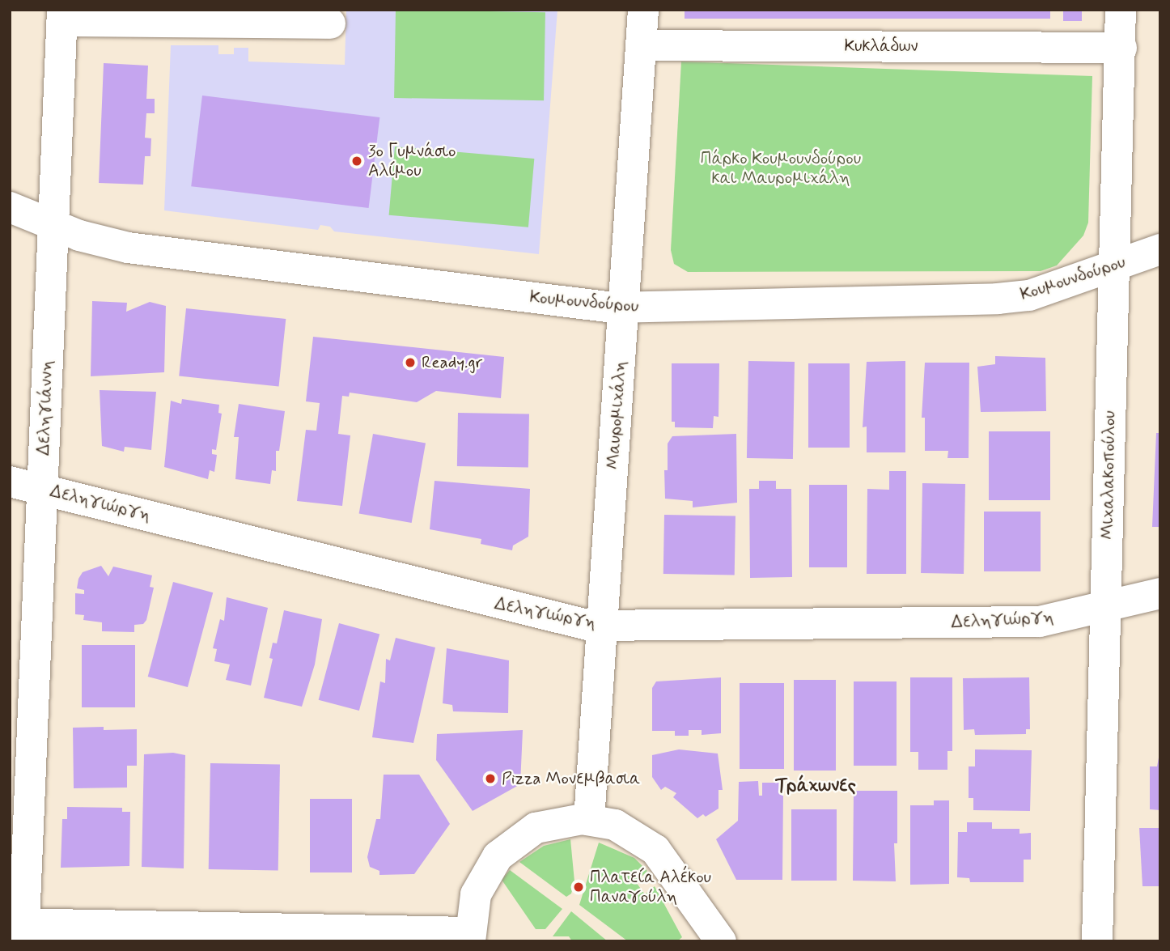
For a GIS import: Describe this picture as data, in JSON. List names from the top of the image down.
{
  "streets": {
    "street": [
      "Κυκλάδων",
      "Κουμουνδούρου",
      "Δεληγιάννη",
      "Μαυρομιχάλη",
      "Μιχαλακοπούλου",
      "Δεληγιώργη"
    ]
  },
  "crossings": [
    ["Κυκλάδων", "Μαυρομιχάλη"],
    ["Κυκλάδων", "Μιχαλακοπούλου"],
    ["Κουμουνδούρου", "Δεληγιάννη"],
    ["Κουμουνδούρου", "Μαυρομιχάλη"],
    ["Κουμουνδούρου", "Μιχαλακοπούλου"],
    ["Δεληγιάννη", "Δεληγιώργη"],
    ["Μαυρομιχάλη", "Δεληγιώργη"],
    ["Μιχαλακοπούλου", "Δεληγιώργη"]
  ],
  "districts": ["Τράχωνες"],
  "parks": ["Πάρκο Κουμουνδούρου και Μαυρομιχάλη"],
  "places": [
    "3ο Γυμνάσιο Αλίμου",
    "Ready.gr",
    "Pizza Μονεμβασια",
    "Πλατεία Αλέκου Παναγούλη"
  ]
}
